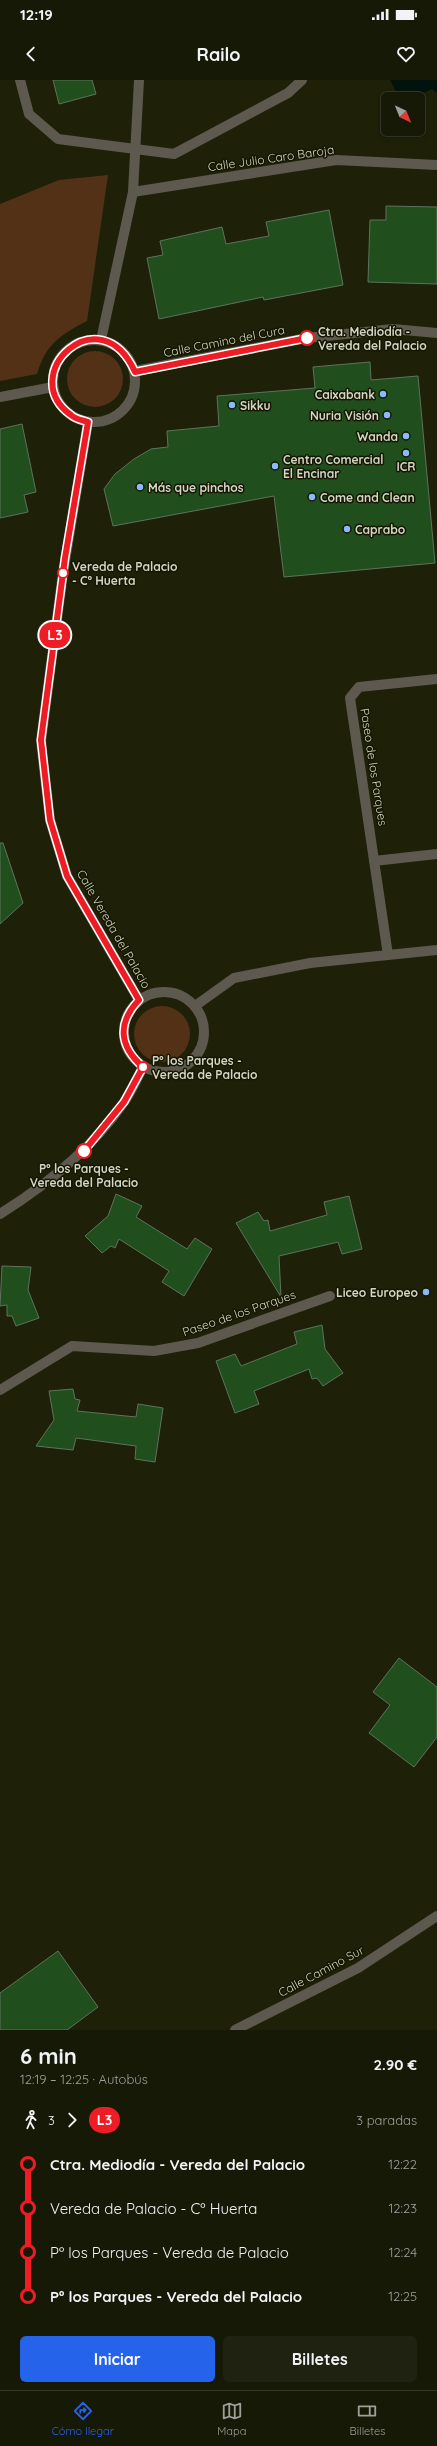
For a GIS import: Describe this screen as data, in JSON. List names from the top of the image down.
{
  "streets": {
    "street": [
      "Calle Julio Caro Baroja",
      "Calle Camino del Cura",
      "Paseo de los Parques",
      "Calle Vereda del Palacio",
      "Calle Camino Sur"
    ]
  },
  "crossings": [
    ["Calle Camino del Cura", "Calle Vereda del Palacio"]
  ],
  "places": [
    "Ctra. Mediodía - Vereda del Palacio",
    "Caixabank",
    "Sikku",
    "Nuria Visión",
    "Wanda",
    "ICR",
    "Centro Comercial El Encinar",
    "Más que pinchos",
    "Come and Clean",
    "Caprabo",
    "Vereda de Palacio - Cº Huerta",
    "Pº los Parques - Vereda de Palacio",
    "Pº los Parques - Vereda del Palacio",
    "Liceo Europeo"
  ],
  "lines": ["bus line L3"],
  "north": "bottom right",
  "page": {
    "status": "12:19",
    "header": "Railo",
    "on_map": "L3",
    "heading": ["6 min", "12:19 – 12:25 · Autobús", "2.90 €"],
    "legs": ["3", "L3", "3 paradas"],
    "list": [
      {
        "name": "Ctra. Mediodía - Vereda del Palacio",
        "value": "12:22"
      },
      {
        "name": "Vereda de Palacio - Cº Huerta",
        "value": "12:23"
      },
      {
        "name": "Pº los Parques - Vereda de Palacio",
        "value": "12:24"
      },
      {
        "name": "Pº los Parques - Vereda del Palacio",
        "value": "12:25"
      }
    ],
    "buttons": ["Iniciar", "Billetes"],
    "tabs": ["Cómo llegar", "Mapa", "Billetes"]
  }
}
